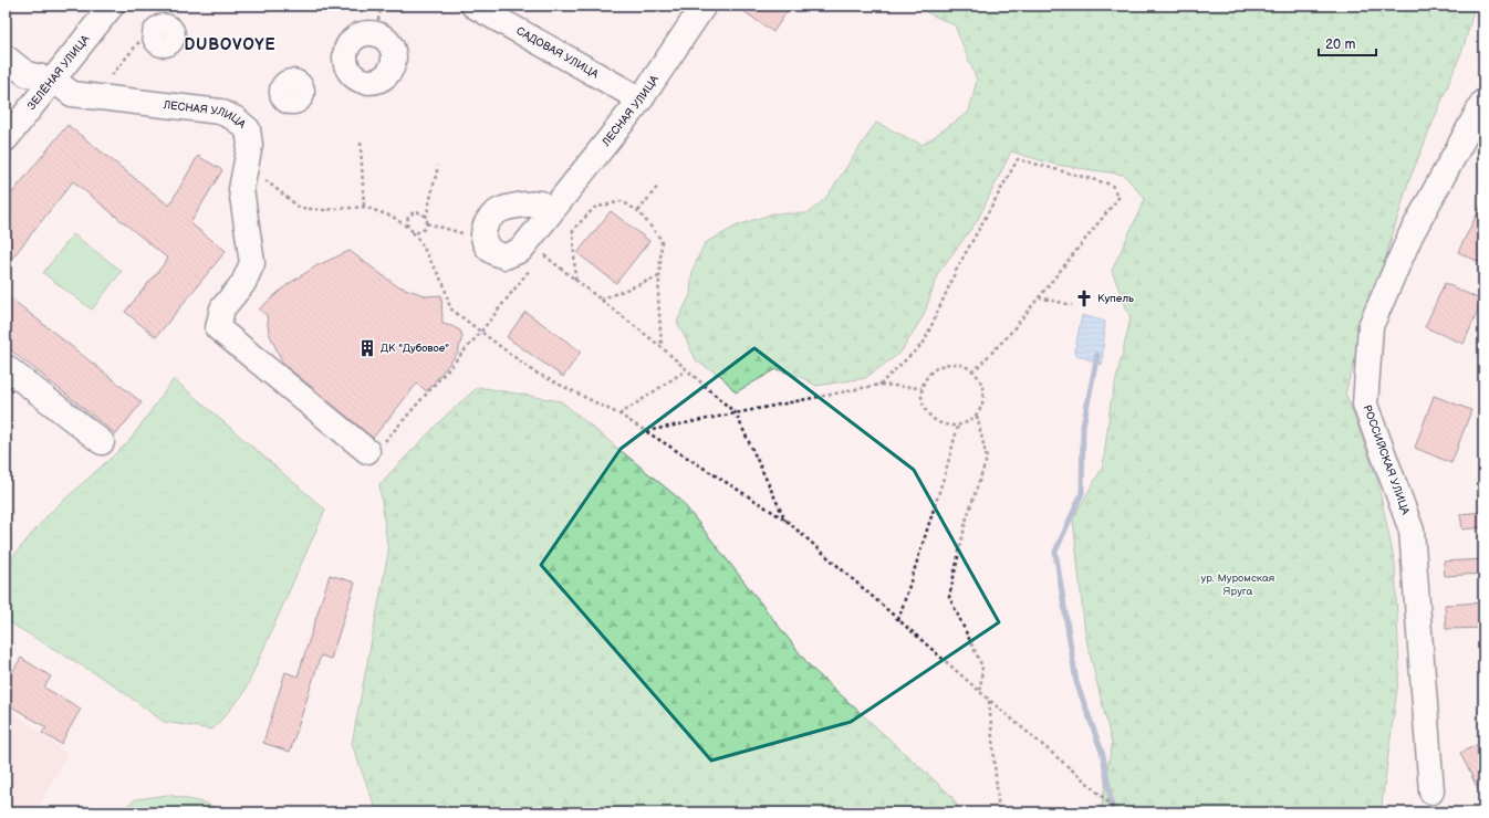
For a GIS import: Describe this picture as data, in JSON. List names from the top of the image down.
{
  "streets": {
    "street": [
      "САДОВАЯ УЛИЦА",
      "ЗЕЛЁНАЯ УЛИЦА",
      "ЛЕСНАЯ УЛИЦА",
      "РОССИЙСКАЯ УЛИЦА"
    ]
  },
  "crossings": [
    ["САДОВАЯ УЛИЦА", "ЛЕСНАЯ УЛИЦА"],
    ["ЗЕЛЁНАЯ УЛИЦА", "ЛЕСНАЯ УЛИЦА"]
  ],
  "districts": ["DUBOVOYE"],
  "parks": ["ур. Муромская Яруга"],
  "places": {
    "church": ["Купель"],
    "building": ["ДК \"Дубовое\""]
  },
  "scale_bar": "20 m"
}
